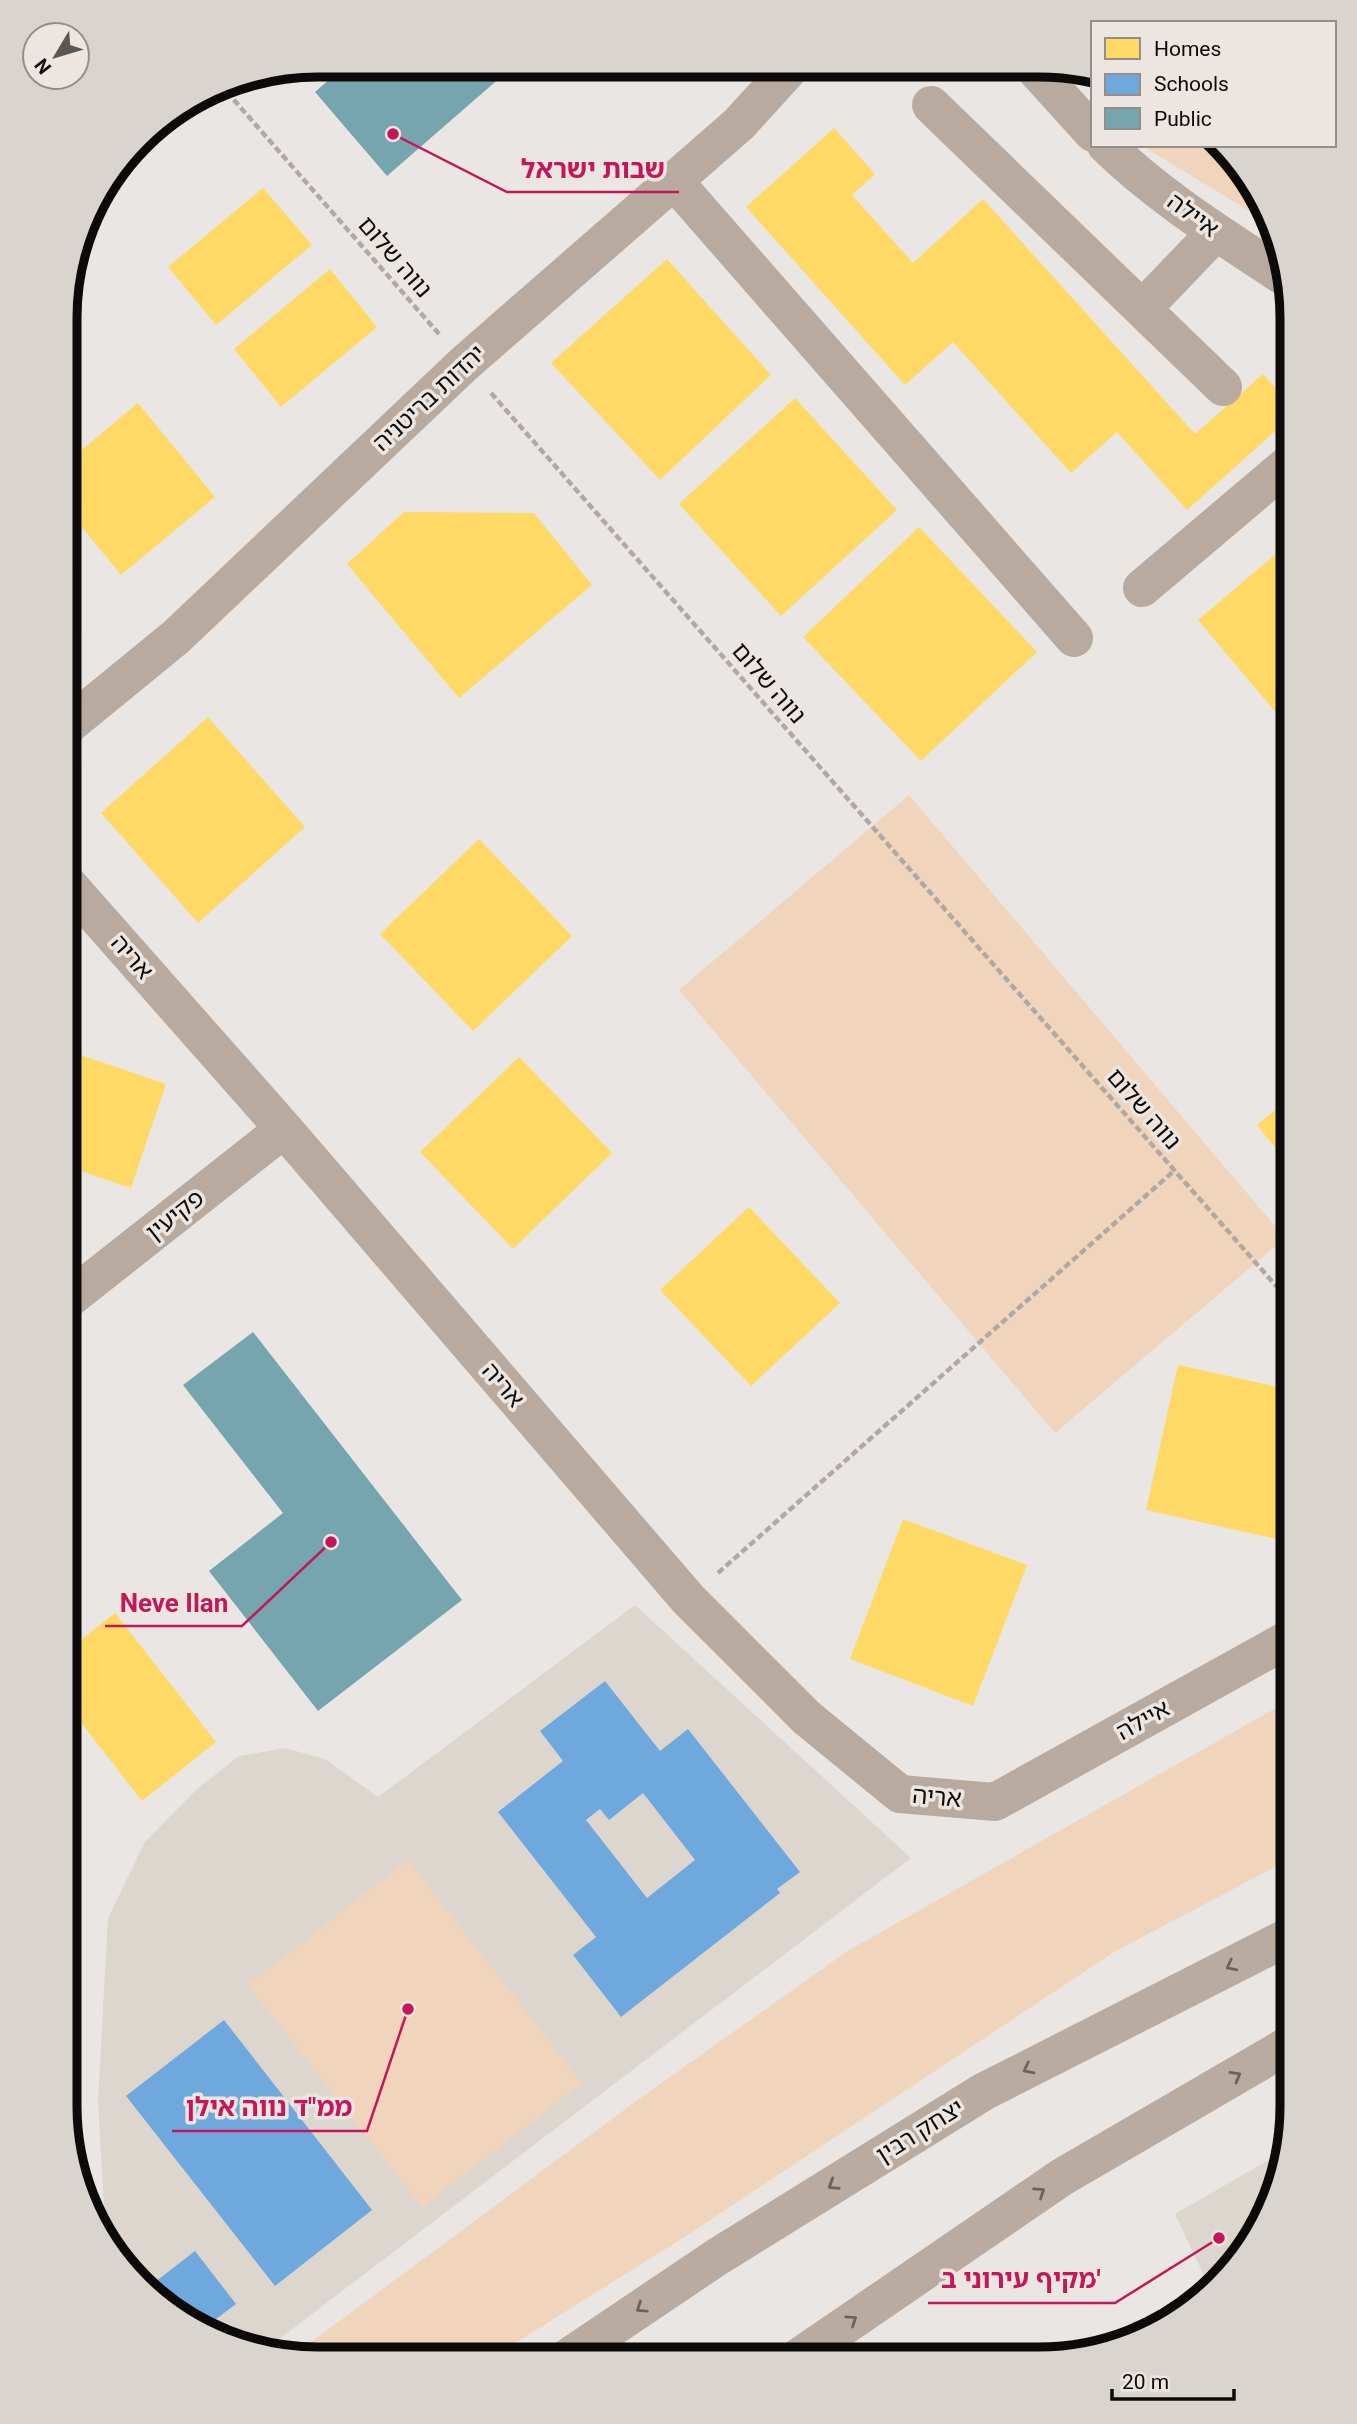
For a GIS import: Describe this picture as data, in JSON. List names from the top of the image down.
{
  "streets": {
    "main road": ["יצחק רבין"],
    "street": [
      "איילה",
      "יהדות בריטניה",
      "אריה",
      "פקיעין"
    ],
    "path": ["נווה שלום"]
  },
  "crossings": [
    ["איילה", "אריה"],
    ["נווה שלום", "יהדות בריטניה"],
    ["אריה", "פקיעין"]
  ],
  "places": [
    "שבות ישראל",
    "Neve Ilan",
    "ממ\"ד נווה אילן",
    "מקיף עירוני ב'"
  ],
  "legend": ["Homes", "Schools", "Public"],
  "scale_bar": "20 m",
  "north": "bottom left"
}
